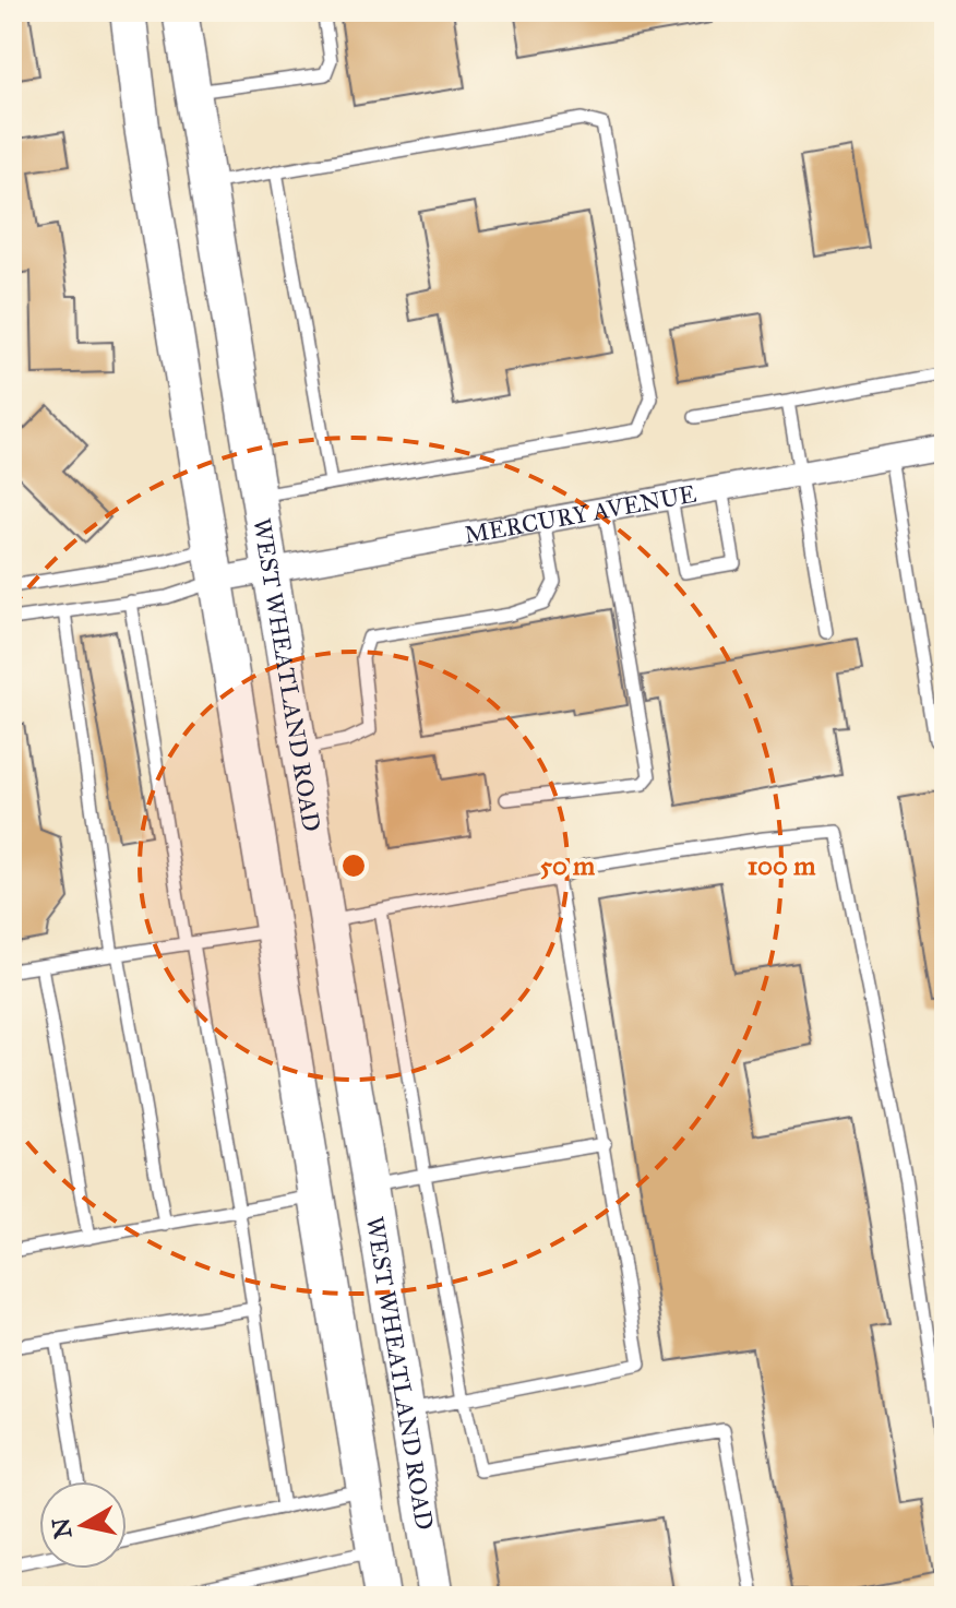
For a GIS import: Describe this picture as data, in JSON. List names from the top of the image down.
{
  "streets": {
    "main road": ["WEST WHEATLAND ROAD"],
    "street": ["MERCURY AVENUE"]
  },
  "crossings": [
    ["MERCURY AVENUE", "WEST WHEATLAND ROAD"]
  ],
  "north": "left",
  "rings": ["50 m", "100 m"]
}
